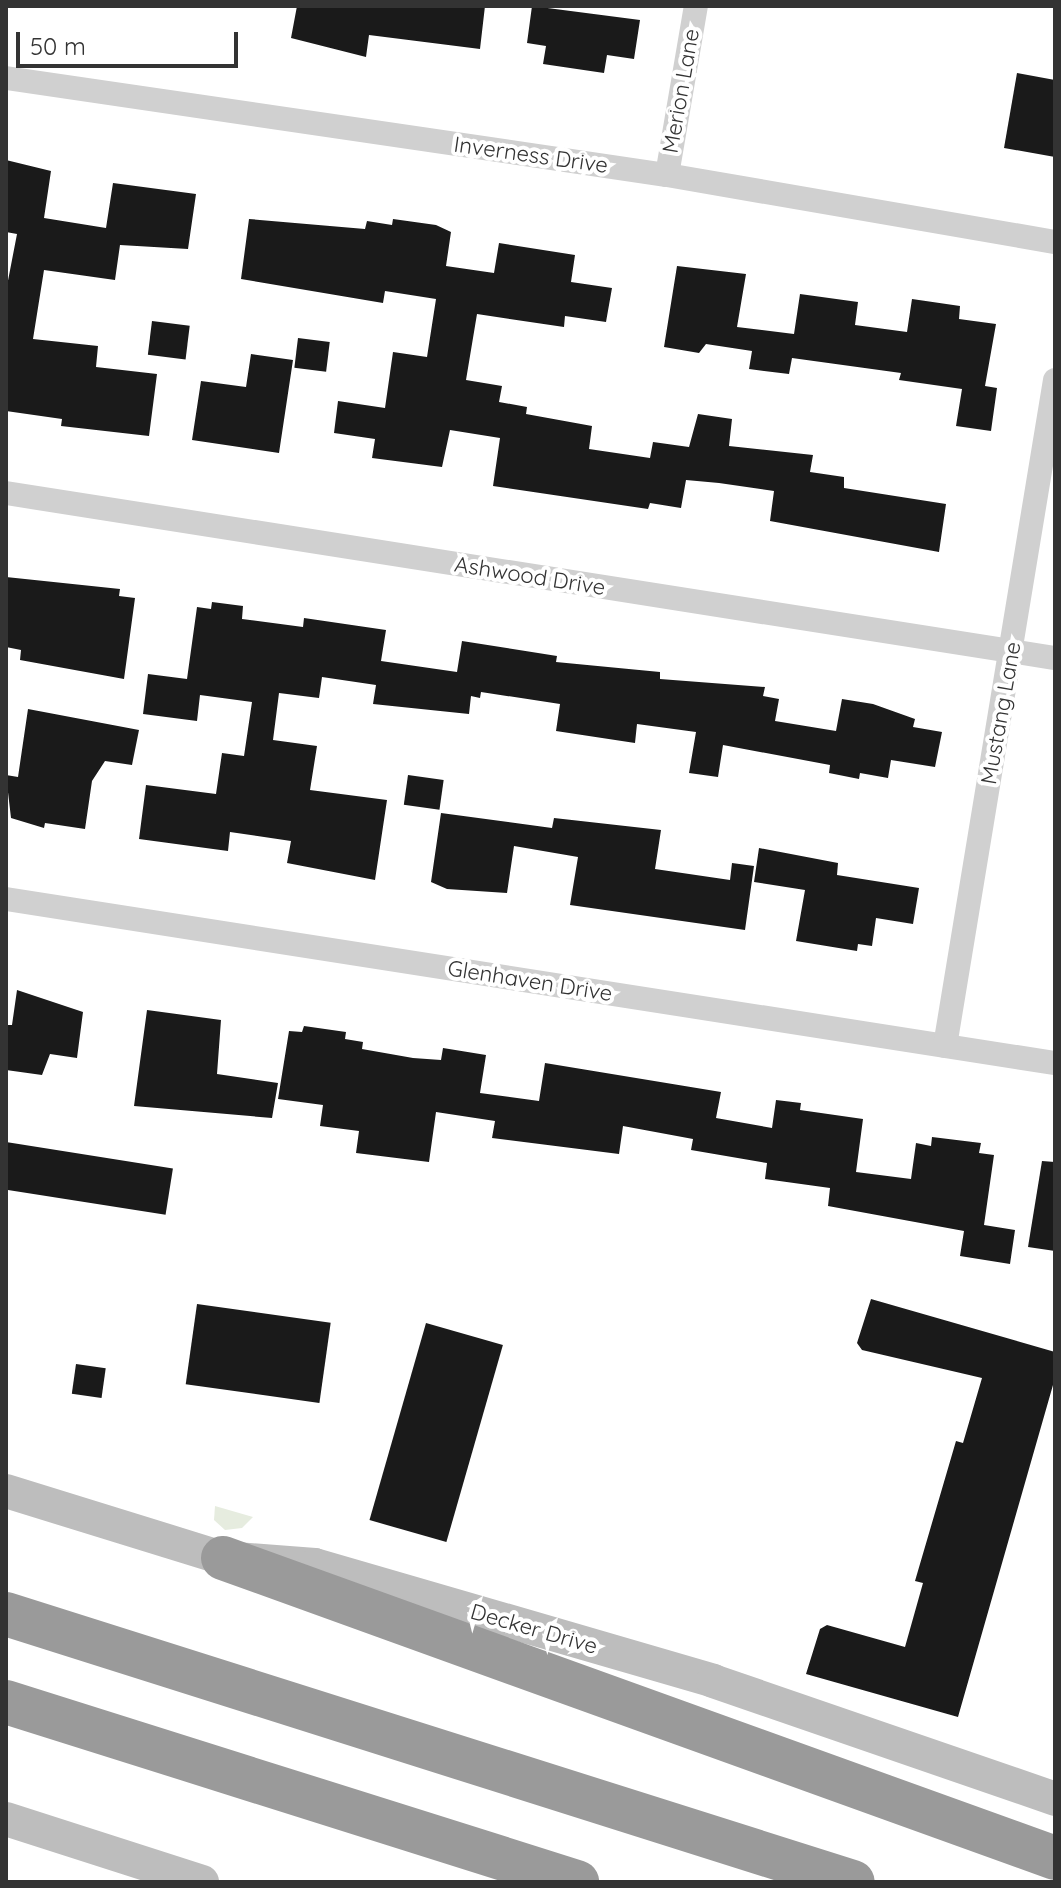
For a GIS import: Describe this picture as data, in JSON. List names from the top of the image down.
{
  "streets": {
    "main road": ["Decker Drive"],
    "street": [
      "Merion Lane",
      "Inverness Drive",
      "Ashwood Drive",
      "Mustang Lane",
      "Glenhaven Drive"
    ]
  },
  "crossings": [
    ["Merion Lane", "Inverness Drive"],
    ["Ashwood Drive", "Mustang Lane"],
    ["Mustang Lane", "Glenhaven Drive"]
  ],
  "scale_bar": "50 m"
}
